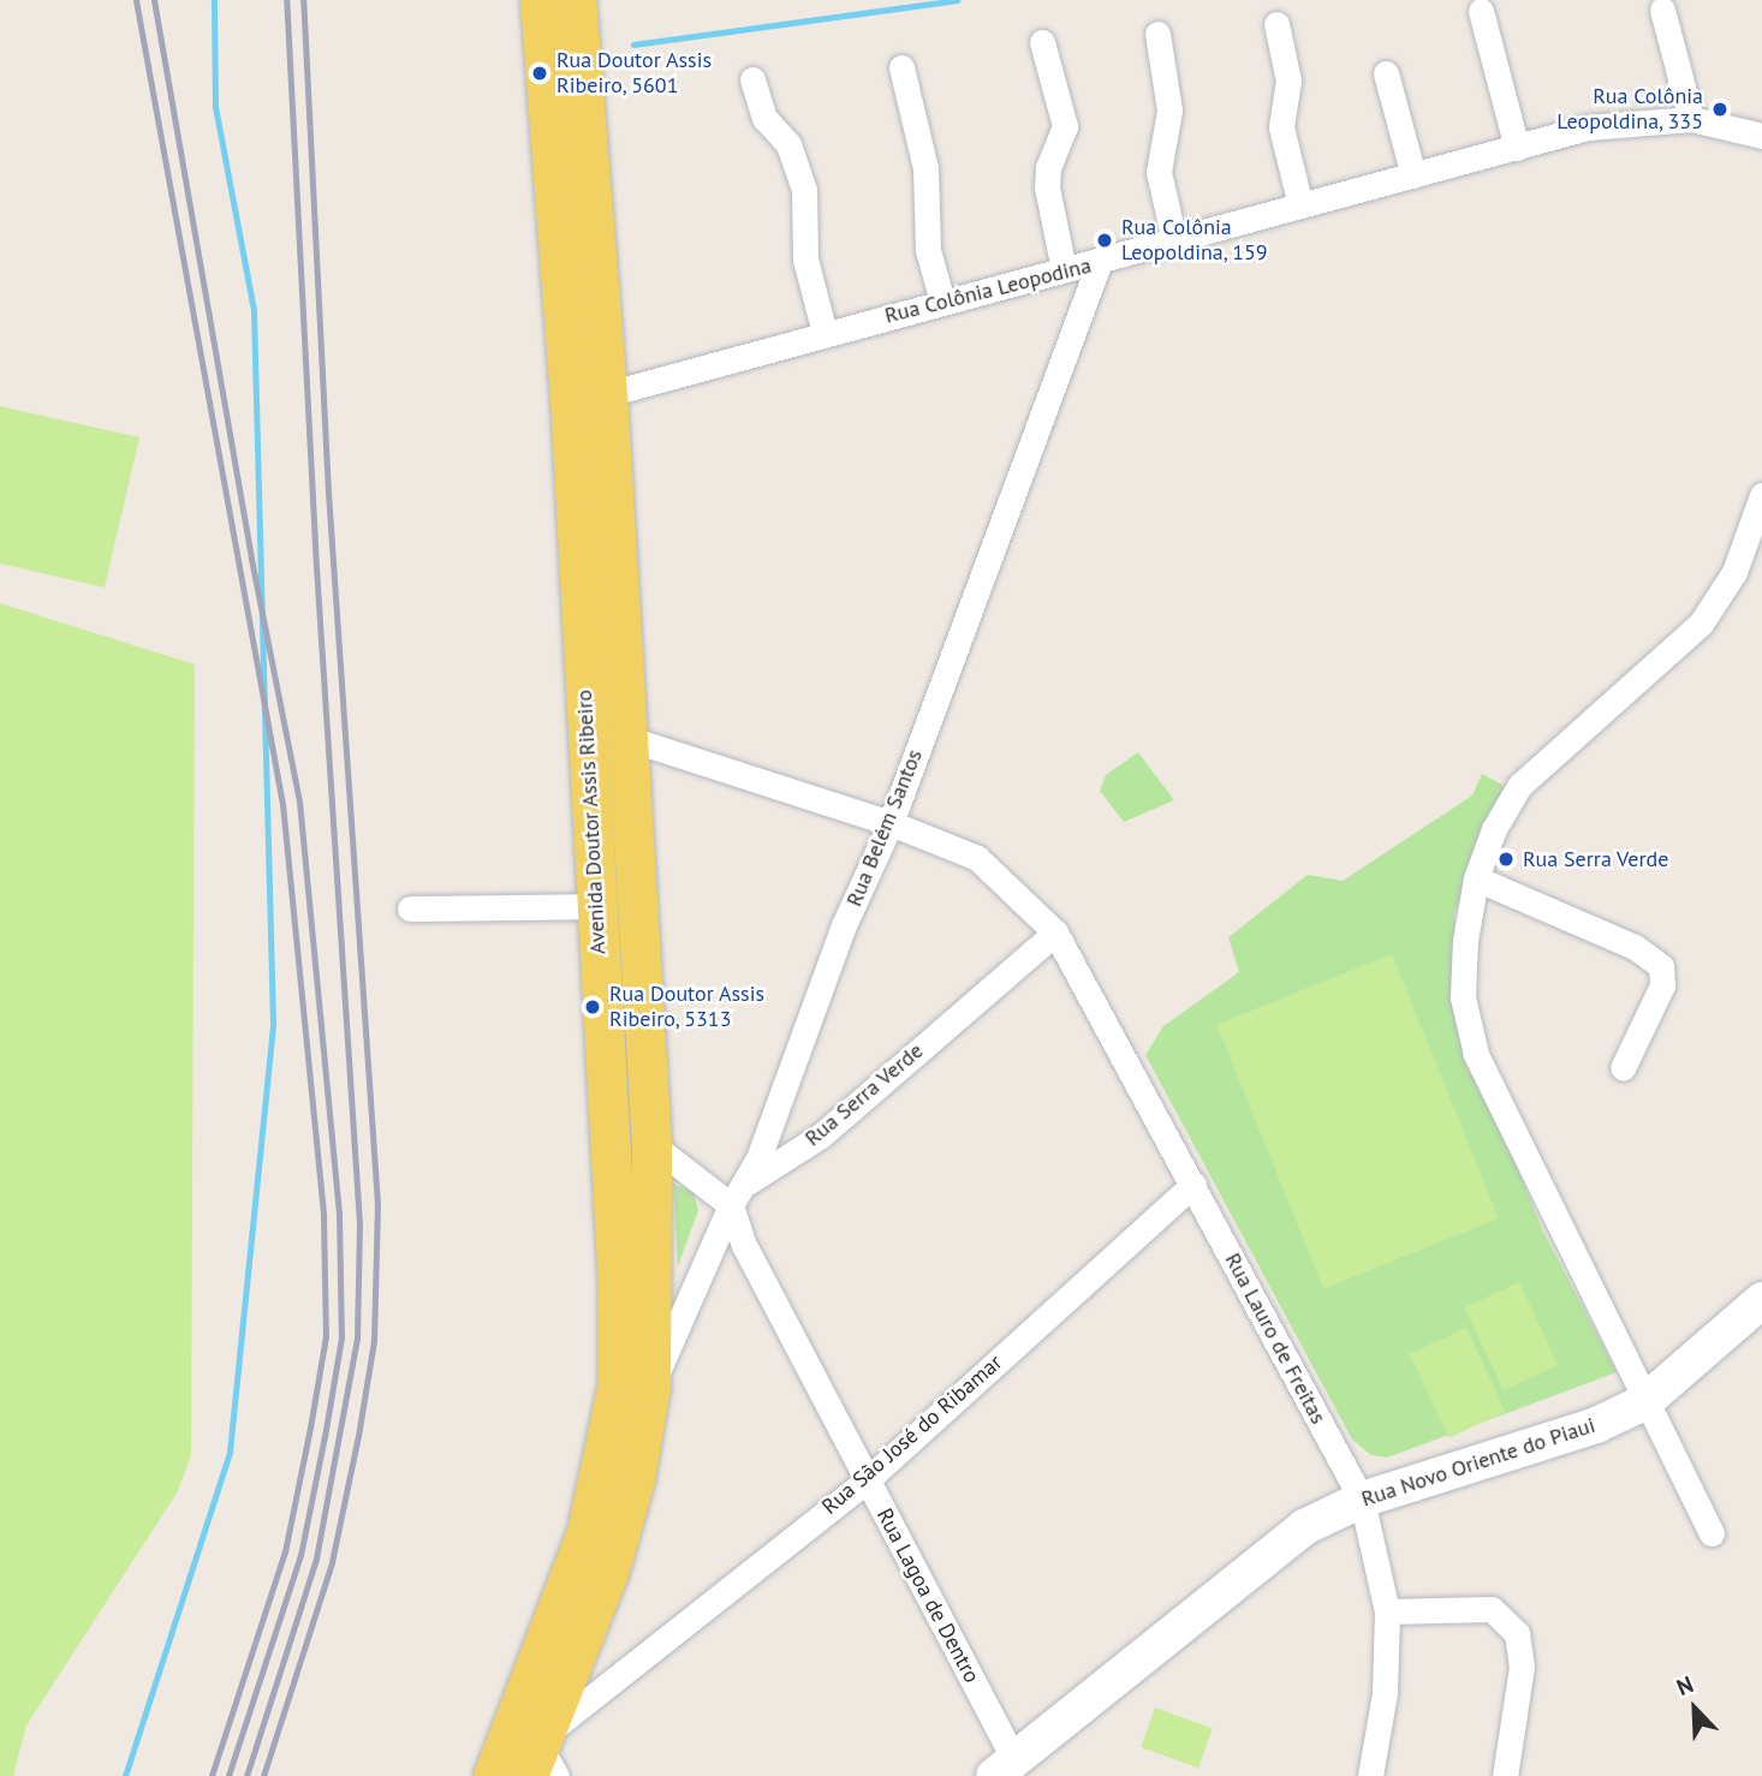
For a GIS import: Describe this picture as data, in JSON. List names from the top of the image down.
{
  "streets": {
    "main road": ["Avenida Doutor Assis Ribeiro"],
    "street": [
      "Rua Colônia Leopodina",
      "Rua Belém Santos",
      "Rua Serra Verde",
      "Rua Lauro de Freitas",
      "Rua São José do Ribamar",
      "Rua Novo Oriente do Piaui",
      "Rua Lagoa de Dentro"
    ]
  },
  "crossings": [
    ["Rua Colônia Leopodina", "Avenida Doutor Assis Ribeiro"],
    ["Rua Colônia Leopodina", "Rua Belém Santos"],
    ["Avenida Doutor Assis Ribeiro", "Rua Belém Santos"],
    ["Avenida Doutor Assis Ribeiro", "Rua Lauro de Freitas"],
    ["Avenida Doutor Assis Ribeiro", "Rua São José do Ribamar"],
    ["Rua Belém Santos", "Rua Serra Verde"],
    ["Rua Belém Santos", "Rua Lauro de Freitas"],
    ["Rua Belém Santos", "Rua Lagoa de Dentro"],
    ["Rua Serra Verde", "Rua Lauro de Freitas"],
    ["Rua Serra Verde", "Rua Lagoa de Dentro"],
    ["Rua Lauro de Freitas", "Rua São José do Ribamar"],
    ["Rua Lauro de Freitas", "Rua Novo Oriente do Piaui"],
    ["Rua São José do Ribamar", "Rua Lagoa de Dentro"],
    ["Rua Novo Oriente do Piaui", "Rua Lagoa de Dentro"]
  ],
  "places": [
    "Rua Doutor Assis Ribeiro, 5601",
    "Rua Colônia Leopoldina, 335",
    "Rua Colônia Leopoldina, 159",
    "Rua Serra Verde",
    "Rua Doutor Assis Ribeiro, 5313"
  ],
  "north": "top left"
}
